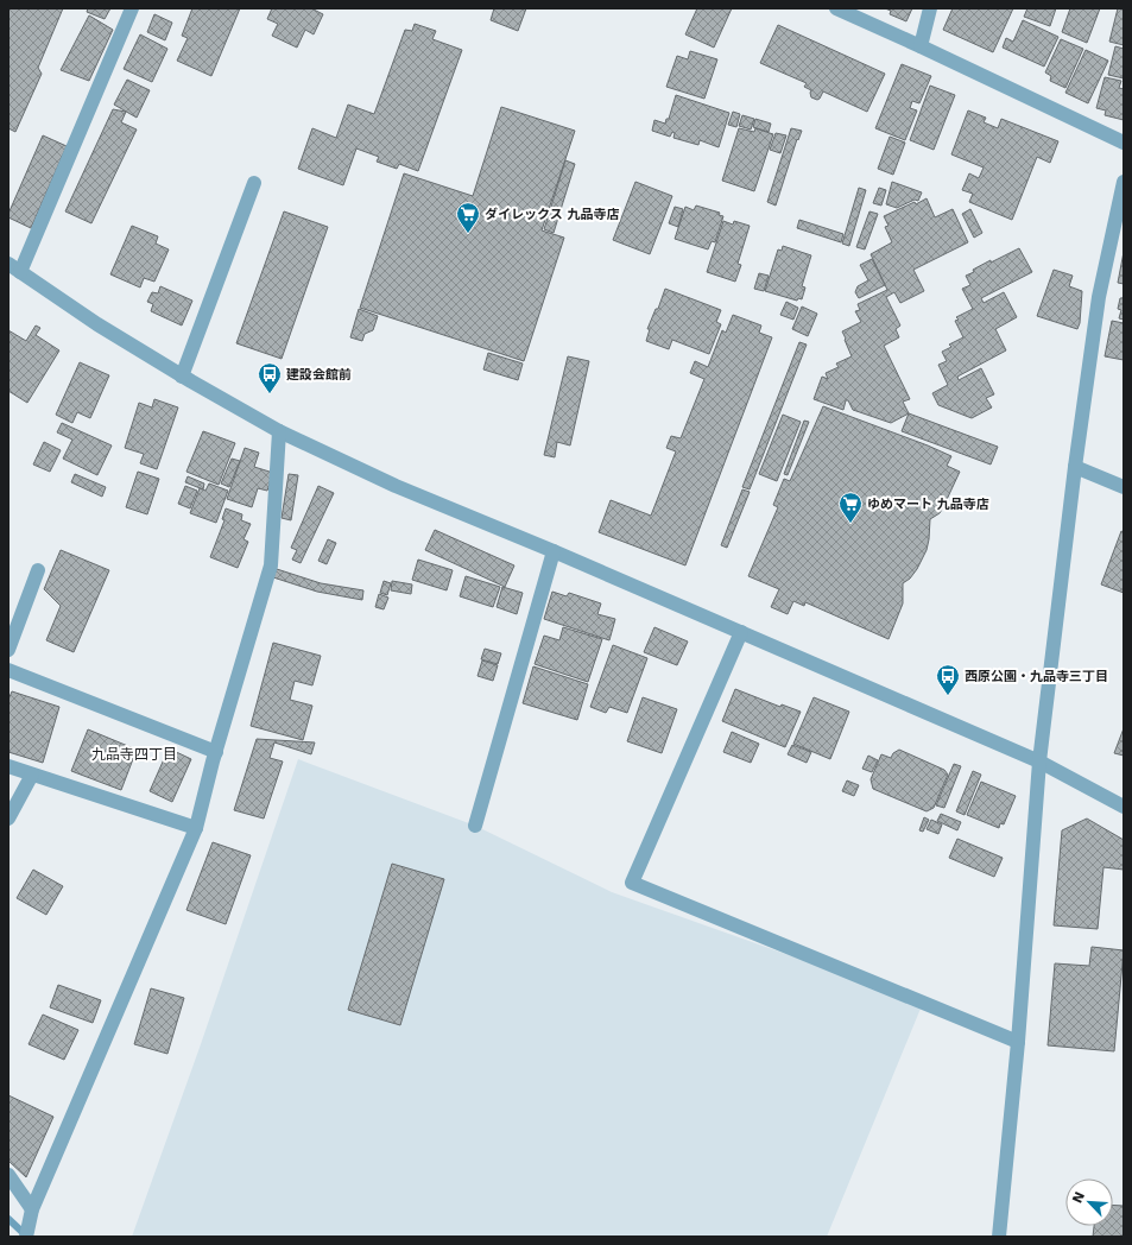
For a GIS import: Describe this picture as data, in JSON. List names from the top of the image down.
{
  "districts": ["九品寺四丁目"],
  "places": {
    "supermarket": ["ダイレックス 九品寺店", "ゆめマート 九品寺店"],
    "bus stop": ["建設会館前", "西原公園・九品寺三丁目"]
  },
  "north": "top left"
}
